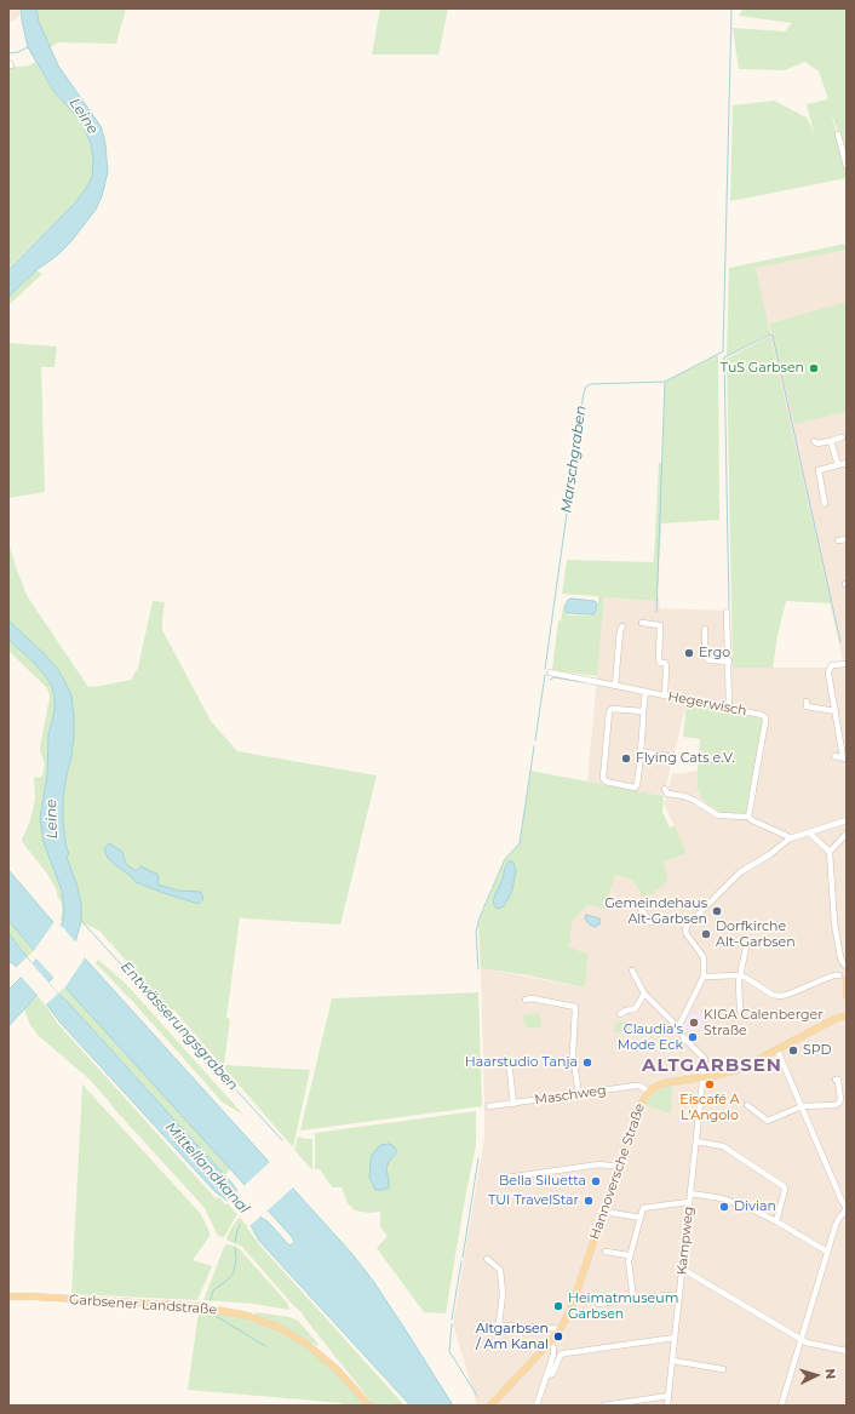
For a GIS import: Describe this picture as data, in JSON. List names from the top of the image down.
{
  "streets": {
    "main road": ["Hannoversche Straße", "Garbsener Landstraße"],
    "street": ["Hegerwisch", "Maschweg", "Kampweg"]
  },
  "crossings": [
    ["Maschweg", "Hannoversche Straße"],
    ["Hannoversche Straße", "Kampweg"]
  ],
  "districts": ["ALTGARBSEN"],
  "water": [
    "Leine",
    "Marschgraben",
    "Entwässerungsgraben",
    "Mittellandkanal"
  ],
  "places": [
    "TuS Garbsen",
    "Ergo",
    "Flying Cats e.V.",
    "Gemeindehaus Alt-Garbsen",
    "Dorfkirche Alt-Garbsen",
    "KIGA Calenberger Straße",
    "Claudia's Mode Eck",
    "SPD",
    "Haarstudio Tanja",
    "Eiscafé A L'Angolo",
    "Bella Siluetta",
    "TUI TravelStar",
    "Divian",
    "Heimatmuseum Garbsen",
    "Altgarbsen / Am Kanal"
  ],
  "north": "right"
}
